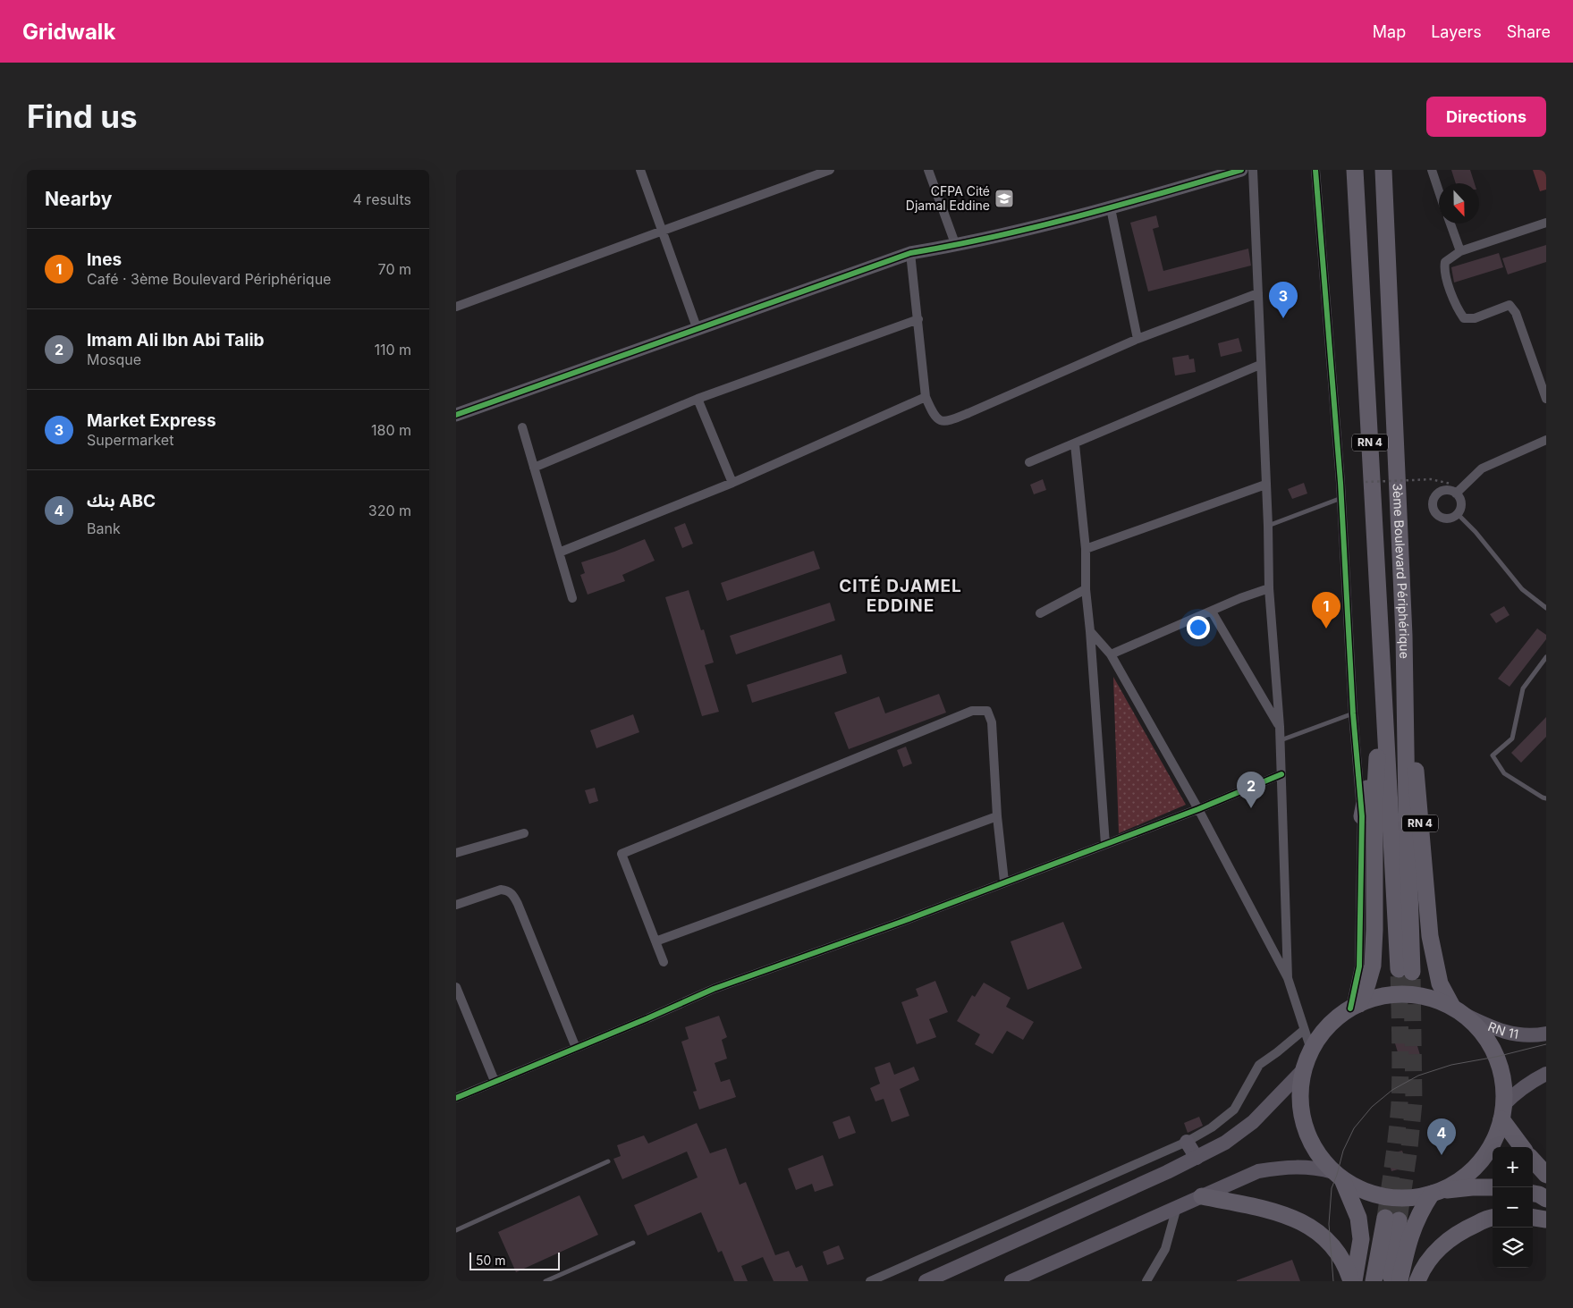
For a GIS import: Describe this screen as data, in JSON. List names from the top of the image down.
{
  "streets": {
    "highway": ["RN 4", "3ème Boulevard Périphérique"],
    "main road": ["RN 11"]
  },
  "crossings": [
    ["RN 4", "3ème Boulevard Périphérique"],
    ["RN 4", "RN 11"]
  ],
  "districts": ["CITÉ DJAMEL EDDINE"],
  "places": {
    "school or university": ["CFPA Cité Djamal Eddine"]
  },
  "scale_bar": "50 m",
  "north": "bottom",
  "page": {
    "header": "Gridwalk",
    "nav": ["Map", "Layers", "Share"],
    "buttons": "Directions",
    "title": "Find us",
    "heading": ["Nearby", "4 results"],
    "list": [
      {
        "mark": "1",
        "name": "Ines",
        "note": "Café · 3ème Boulevard Périphérique",
        "value": "70 m"
      },
      {
        "mark": "2",
        "name": "Imam Ali Ibn Abi Talib",
        "note": "Mosque",
        "value": "110 m"
      },
      {
        "mark": "3",
        "name": "Market Express",
        "note": "Supermarket",
        "value": "180 m"
      },
      {
        "mark": "4",
        "name": "بنك ABC",
        "note": "Bank",
        "value": "320 m"
      }
    ],
    "pins": [
      "3",
      "1",
      "2",
      "4"
    ],
    "map_buttons": ["+", "−"],
    "scale": "50 m"
  }
}
